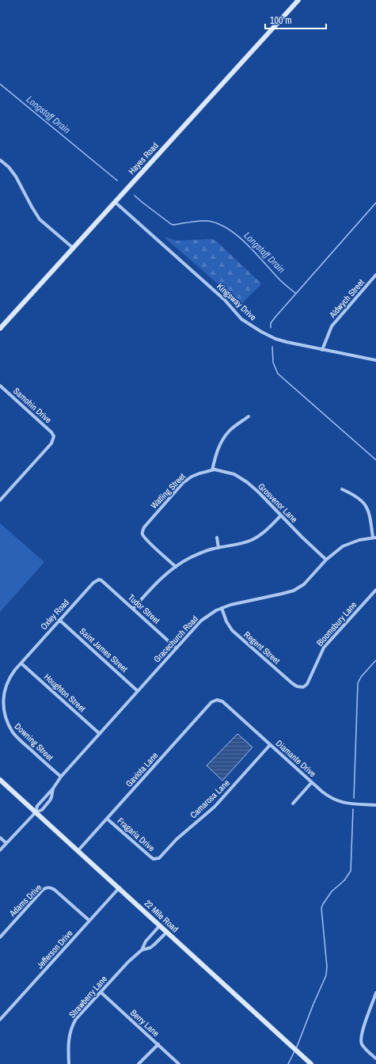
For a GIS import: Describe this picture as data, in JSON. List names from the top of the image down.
{
  "streets": {
    "main road": ["Hayes Road", "22 Mile Road"],
    "street": [
      "Aldwych Street",
      "Kingsway Drive",
      "Samohin Drive",
      "Watling Street",
      "Grosvenor Lane",
      "Tudor Street",
      "Oxley Road",
      "Bloomsbury Lane",
      "Gracechurch Road",
      "Regent Street",
      "Saint James Street",
      "Houghton Street",
      "Downing Street",
      "Diamante Drive",
      "Gaviota Lane",
      "Camarosa Lane",
      "Fragaria Drive",
      "Adams Drive",
      "Jefferson Drive",
      "Strawberry Lane",
      "Berry Lane"
    ]
  },
  "crossings": [
    ["Hayes Road", "Kingsway Drive"],
    ["Aldwych Street", "Kingsway Drive"],
    ["Watling Street", "Grosvenor Lane"],
    ["Grosvenor Lane", "Gracechurch Road"],
    ["Tudor Street", "Oxley Road"],
    ["Tudor Street", "Gracechurch Road"],
    ["Oxley Road", "Saint James Street"],
    ["Oxley Road", "Houghton Street"],
    ["Oxley Road", "Downing Street"],
    ["Bloomsbury Lane", "Regent Street"],
    ["Gracechurch Road", "Regent Street"],
    ["Gracechurch Road", "Saint James Street"],
    ["Gracechurch Road", "Houghton Street"],
    ["Gracechurch Road", "Downing Street"],
    ["Gracechurch Road", "22 Mile Road"],
    ["Houghton Street", "Downing Street"],
    ["Diamante Drive", "Gaviota Lane"],
    ["Diamante Drive", "Camarosa Lane"],
    ["Gaviota Lane", "Fragaria Drive"],
    ["Gaviota Lane", "22 Mile Road"],
    ["Camarosa Lane", "Fragaria Drive"],
    ["Adams Drive", "Jefferson Drive"],
    ["22 Mile Road", "Jefferson Drive"],
    ["22 Mile Road", "Strawberry Lane"],
    ["Strawberry Lane", "Berry Lane"]
  ],
  "water": ["Longstaff Drain"],
  "scale_bar": "100 m"
}
